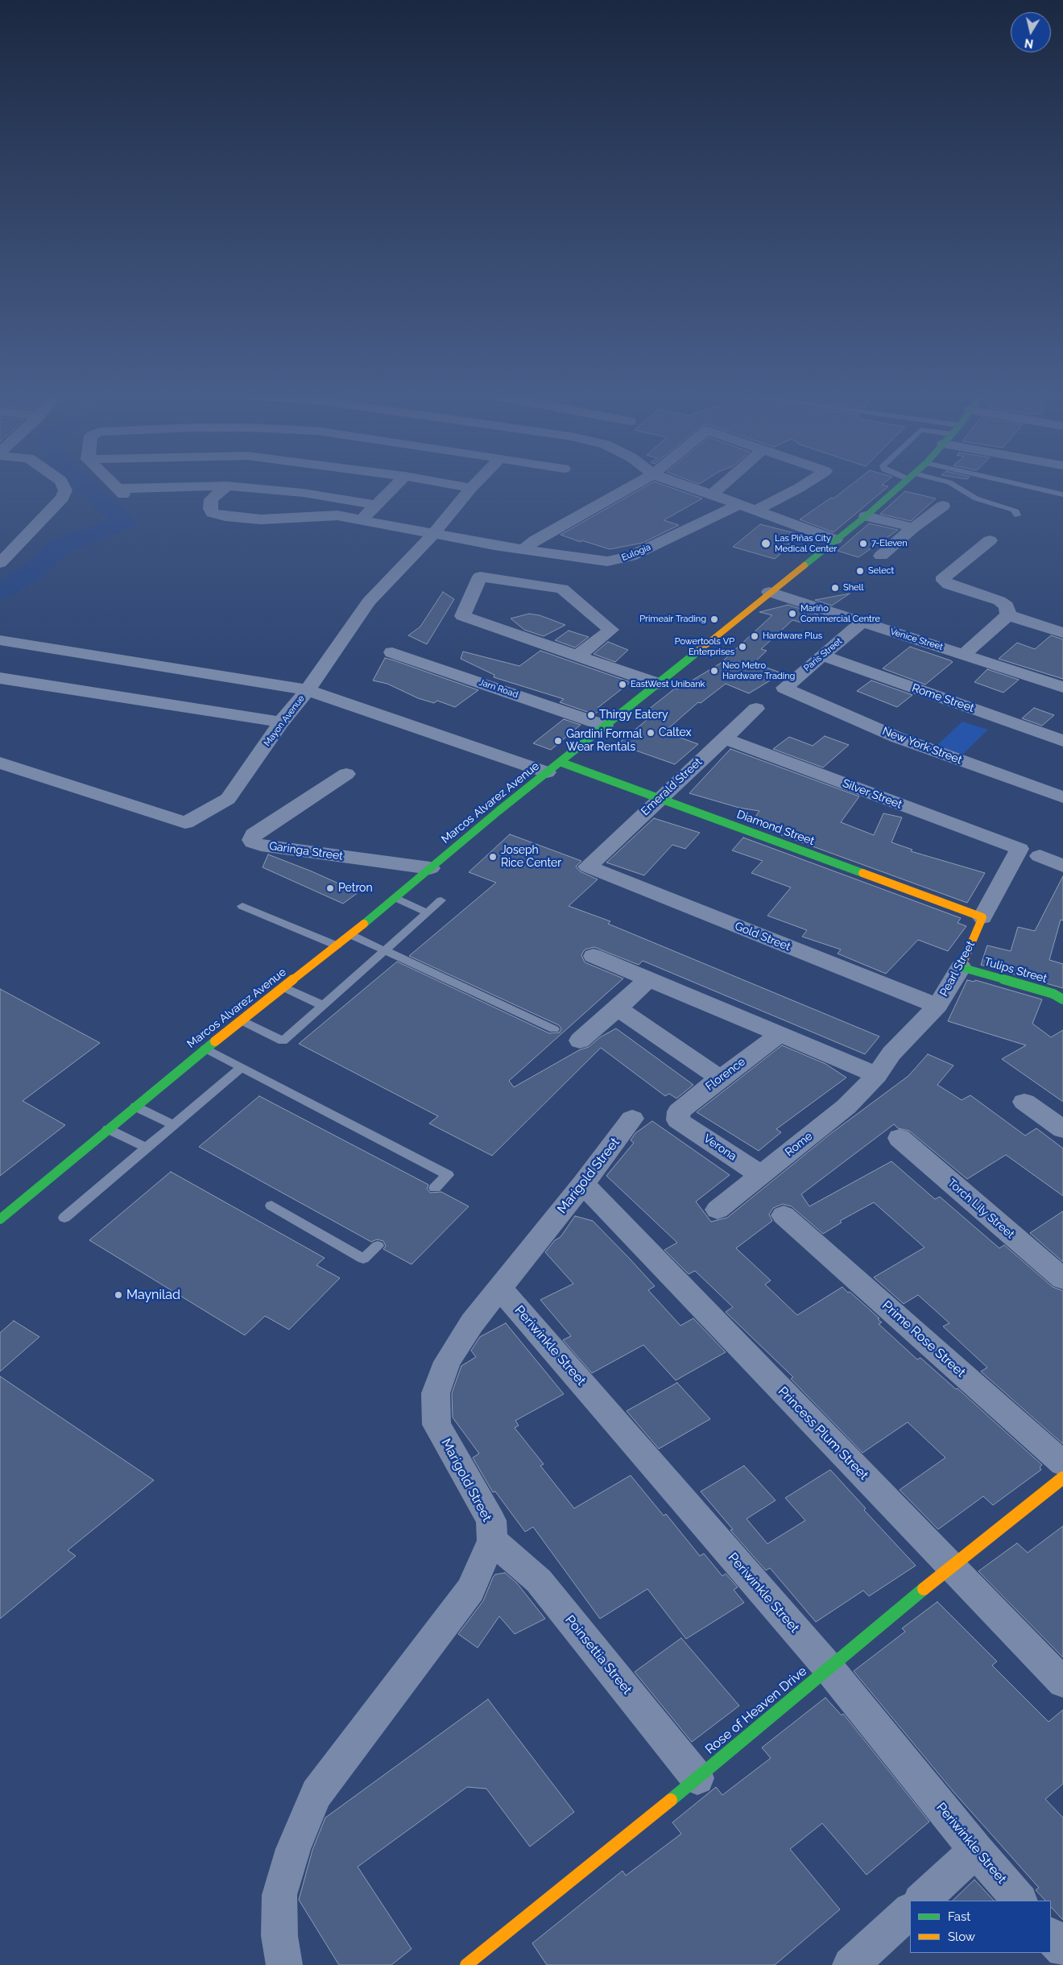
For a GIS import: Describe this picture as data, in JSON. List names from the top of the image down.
{
  "streets": {
    "main road": [
      "Marcos Alvarez Avenue",
      "Diamond Street",
      "Pearl Street",
      "Tulips Street",
      "Rose of Heaven Drive"
    ],
    "street": [
      "Eulogia",
      "Venice Street",
      "Paris Street",
      "Jarn Road",
      "Rome Street",
      "Mayon Avenue",
      "New York Street",
      "Emerald Street",
      "Silver Street",
      "Garinga Street",
      "Gold Street",
      "Florence",
      "Rome",
      "Verona",
      "Marigold Street",
      "Torch Lily Street",
      "Prime Rose Street",
      "Periwinkle Street",
      "Princess Plum Street",
      "Poinsettia Street"
    ]
  },
  "crossings": [
    ["Eulogia", "Mayon Avenue"],
    ["Venice Street", "Paris Street"],
    ["Venice Street", "Marcos Alvarez Avenue"],
    ["Paris Street", "Rome Street"],
    ["Paris Street", "New York Street"],
    ["Jarn Road", "Marcos Alvarez Avenue"],
    ["Emerald Street", "Silver Street"],
    ["Emerald Street", "Diamond Street"],
    ["Emerald Street", "Gold Street"],
    ["Silver Street", "Pearl Street"],
    ["Marcos Alvarez Avenue", "Diamond Street"],
    ["Marcos Alvarez Avenue", "Garinga Street"],
    ["Diamond Street", "Pearl Street"],
    ["Gold Street", "Pearl Street"],
    ["Pearl Street", "Tulips Street"],
    ["Pearl Street", "Rome"],
    ["Florence", "Verona"],
    ["Rome", "Verona"],
    ["Marigold Street", "Periwinkle Street"],
    ["Marigold Street", "Princess Plum Street"],
    ["Marigold Street", "Poinsettia Street"],
    ["Periwinkle Street", "Rose of Heaven Drive"],
    ["Princess Plum Street", "Rose of Heaven Drive"],
    ["Poinsettia Street", "Rose of Heaven Drive"]
  ],
  "places": [
    "Las Piñas City Medical Center",
    "7-Eleven",
    "Select",
    "Shell",
    "Mariño Commercial Centre",
    "Primeair Trading",
    "Hardware Plus",
    "Powertools VP Enterprises",
    "Neo Metro Hardware Trading",
    "EastWest Unibank",
    "Thirgy Eatery",
    "Caltex",
    "Gardini Formal Wear Rentals",
    "Joseph Rice Center",
    "Petron",
    "Maynilad"
  ],
  "legend": ["Fast", "Slow"],
  "north": "bottom"
}
